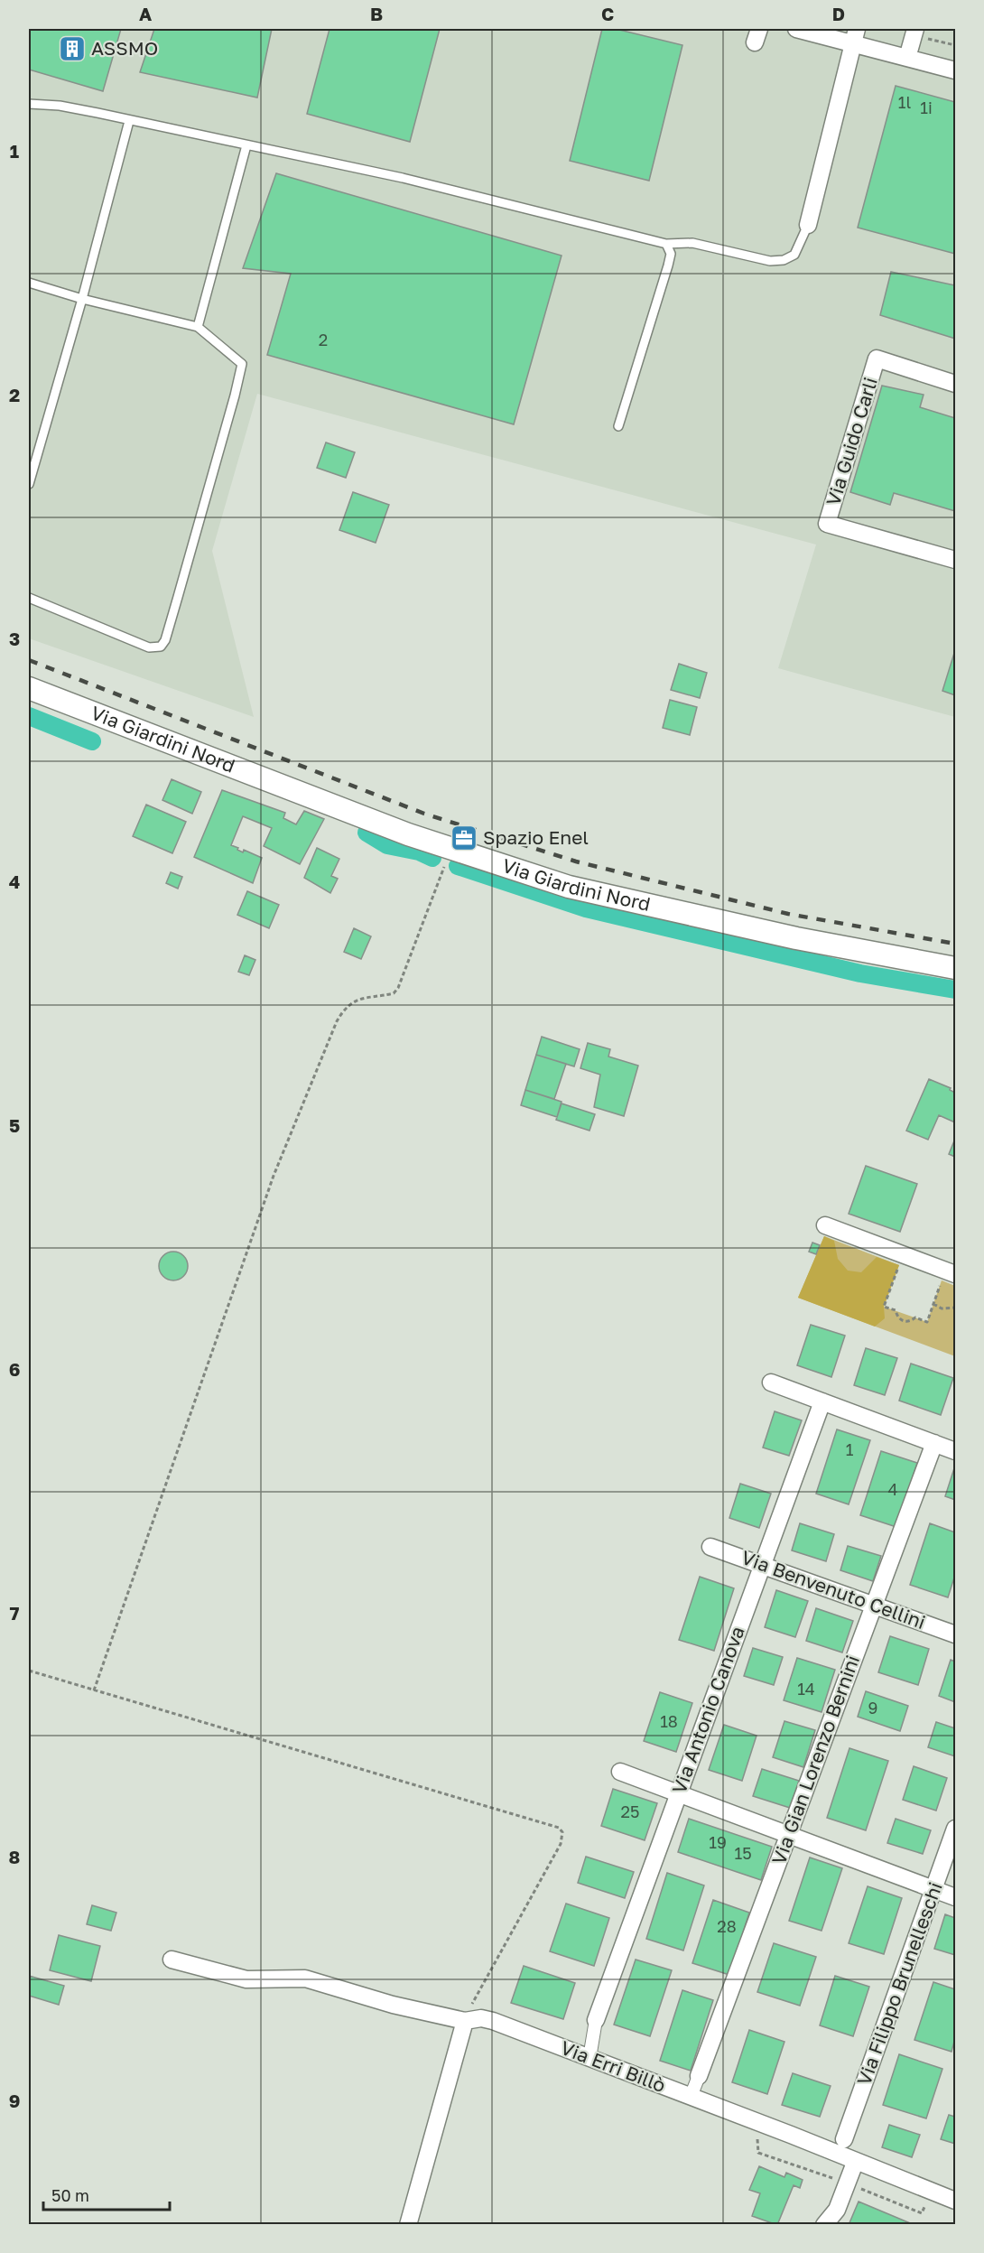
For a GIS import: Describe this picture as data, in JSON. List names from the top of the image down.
{
  "streets": {
    "main road": ["Via Giardini Nord"],
    "street": [
      "Via Guido Carli",
      "Via Benvenuto Cellini",
      "Via Antonio Canova",
      "Via Gian Lorenzo Bernini",
      "Via Filippo Brunelleschi",
      "Via Erri Billò"
    ]
  },
  "crossings": [
    ["Via Benvenuto Cellini", "Via Antonio Canova"],
    ["Via Benvenuto Cellini", "Via Gian Lorenzo Bernini"]
  ],
  "places": {
    "building": ["ASSMO"],
    "office": ["Spazio Enel"]
  },
  "house_numbers": [
    "1l",
    "1i",
    "2",
    "1",
    "4",
    "14",
    "9",
    "18",
    "25",
    "19",
    "15",
    "28"
  ],
  "scale_bar": "50 m",
  "grid": {
    "columns": [
      "A",
      "B",
      "C",
      "D"
    ],
    "rows": [
      "1",
      "2",
      "3",
      "4",
      "5",
      "6",
      "7",
      "8",
      "9"
    ]
  }
}
